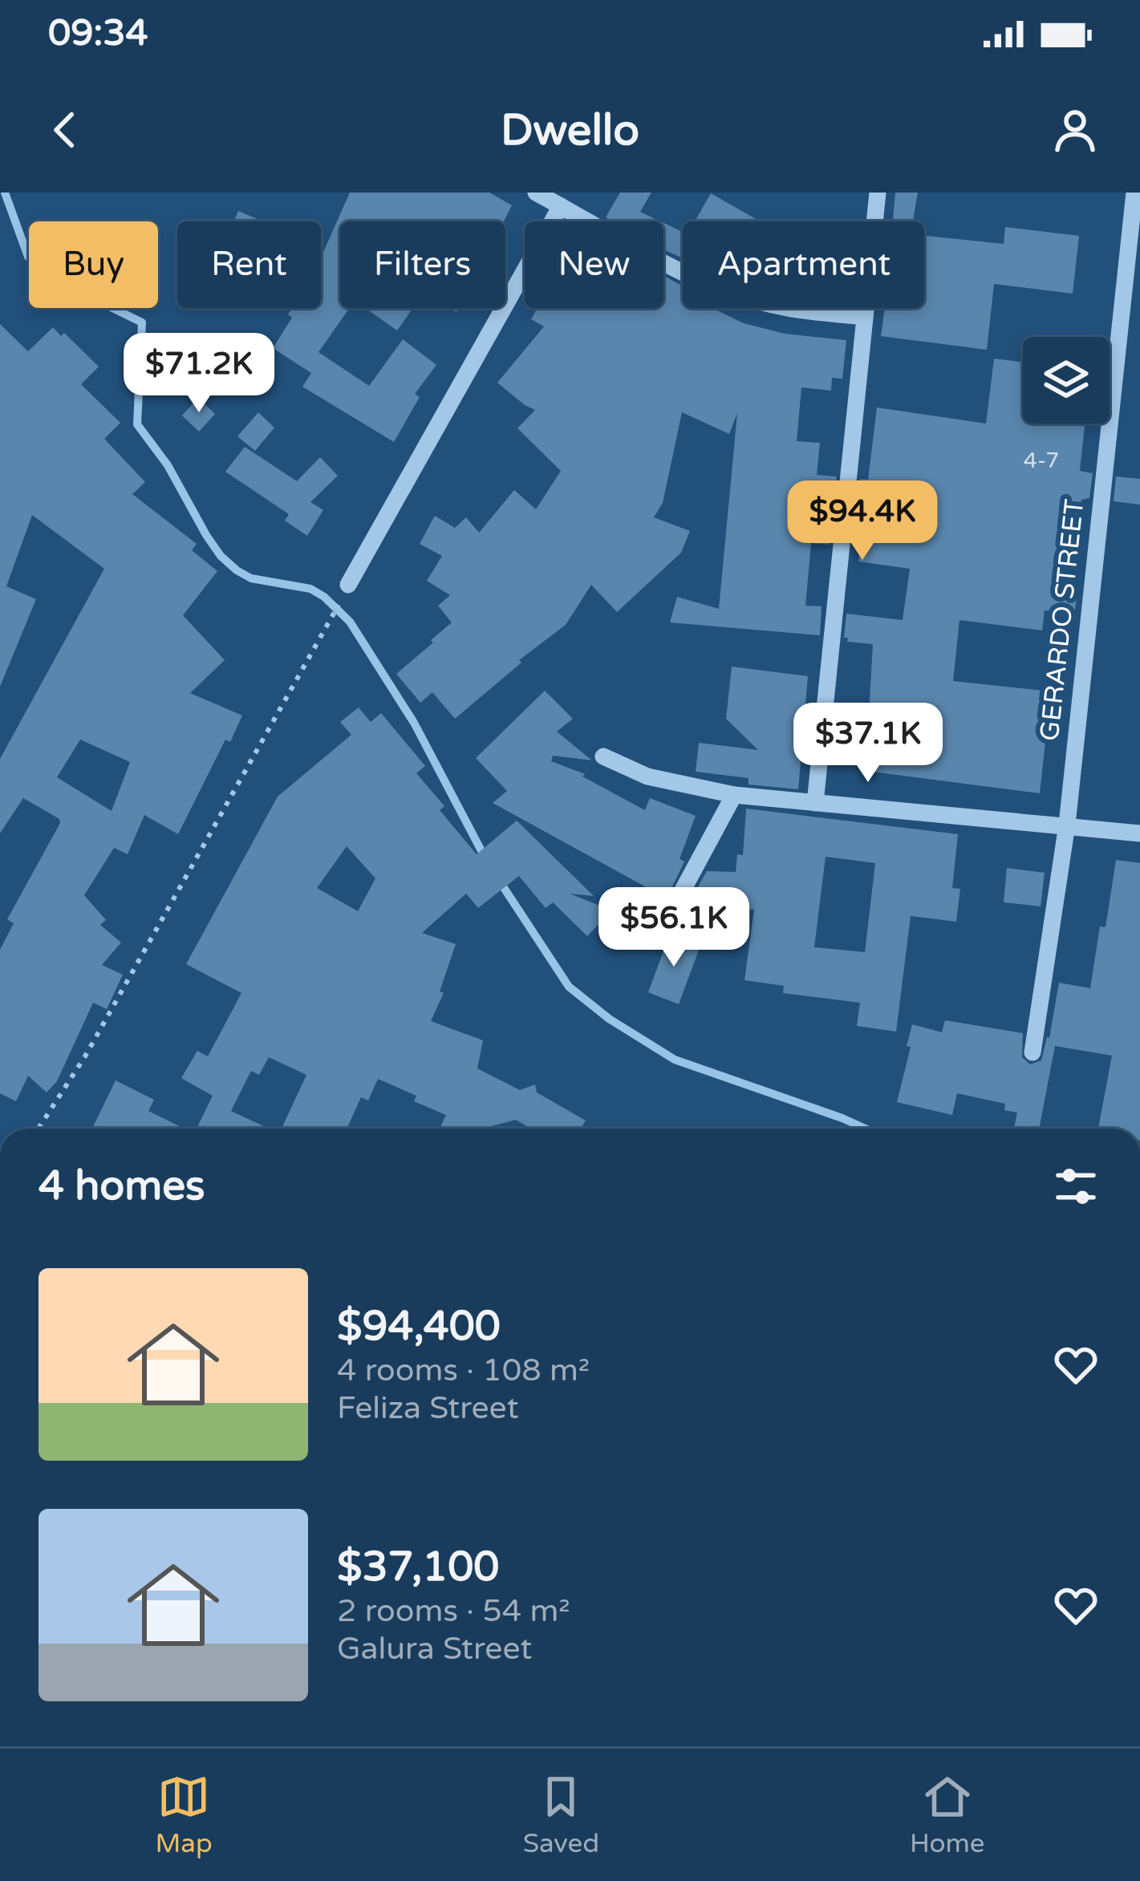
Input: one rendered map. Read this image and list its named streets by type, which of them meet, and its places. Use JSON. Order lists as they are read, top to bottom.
{
  "streets": {
    "street": ["GERARDO STREET"]
  },
  "house_numbers": ["4-7"],
  "page": {
    "status": "09:34",
    "header": "Dwello",
    "chip": [
      "Buy",
      "Rent",
      "Filters",
      "New",
      "Apartment"
    ],
    "price": [
      "$71.2K",
      "$94.4K",
      "$37.1K",
      "$56.1K"
    ],
    "heading": "4 homes",
    "list": [
      {
        "name": "$94,400",
        "note": "4 rooms · 108 m² · Feliza Street"
      },
      {
        "name": "$37,100",
        "note": "2 rooms · 54 m² · Galura Street"
      }
    ],
    "tabs": ["Map", "Saved", "Home"]
  }
}
